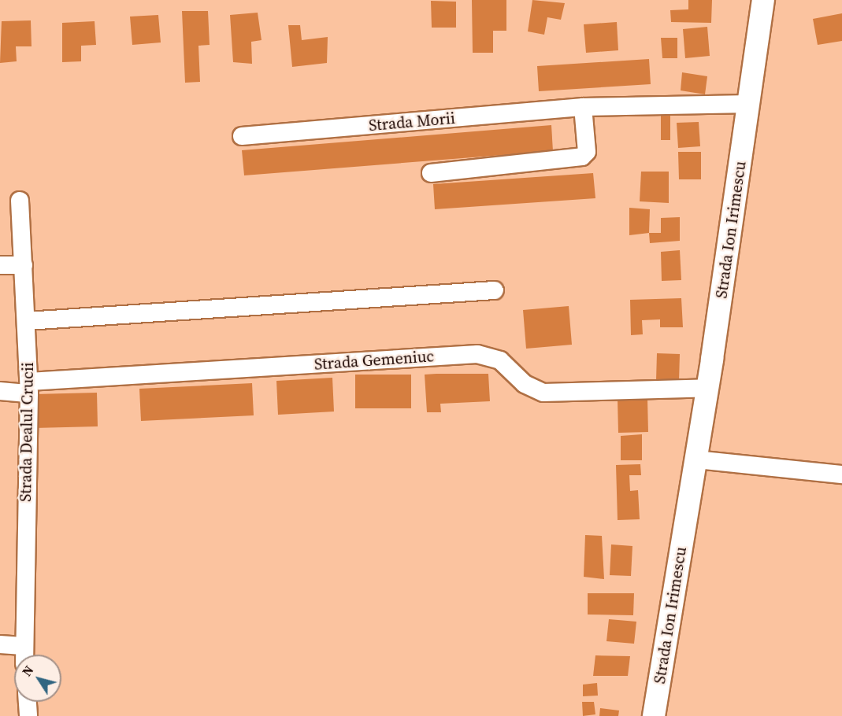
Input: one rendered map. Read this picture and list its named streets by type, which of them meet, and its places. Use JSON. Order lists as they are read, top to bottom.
{
  "streets": {
    "main road": ["Strada Ion Irimescu"],
    "street": ["Strada Morii", "Strada Gemeniuc", "Strada Dealul Crucii"]
  },
  "crossings": [
    ["Strada Morii", "Strada Ion Irimescu"],
    ["Strada Ion Irimescu", "Strada Gemeniuc"],
    ["Strada Gemeniuc", "Strada Dealul Crucii"]
  ],
  "north": "top left"
}
